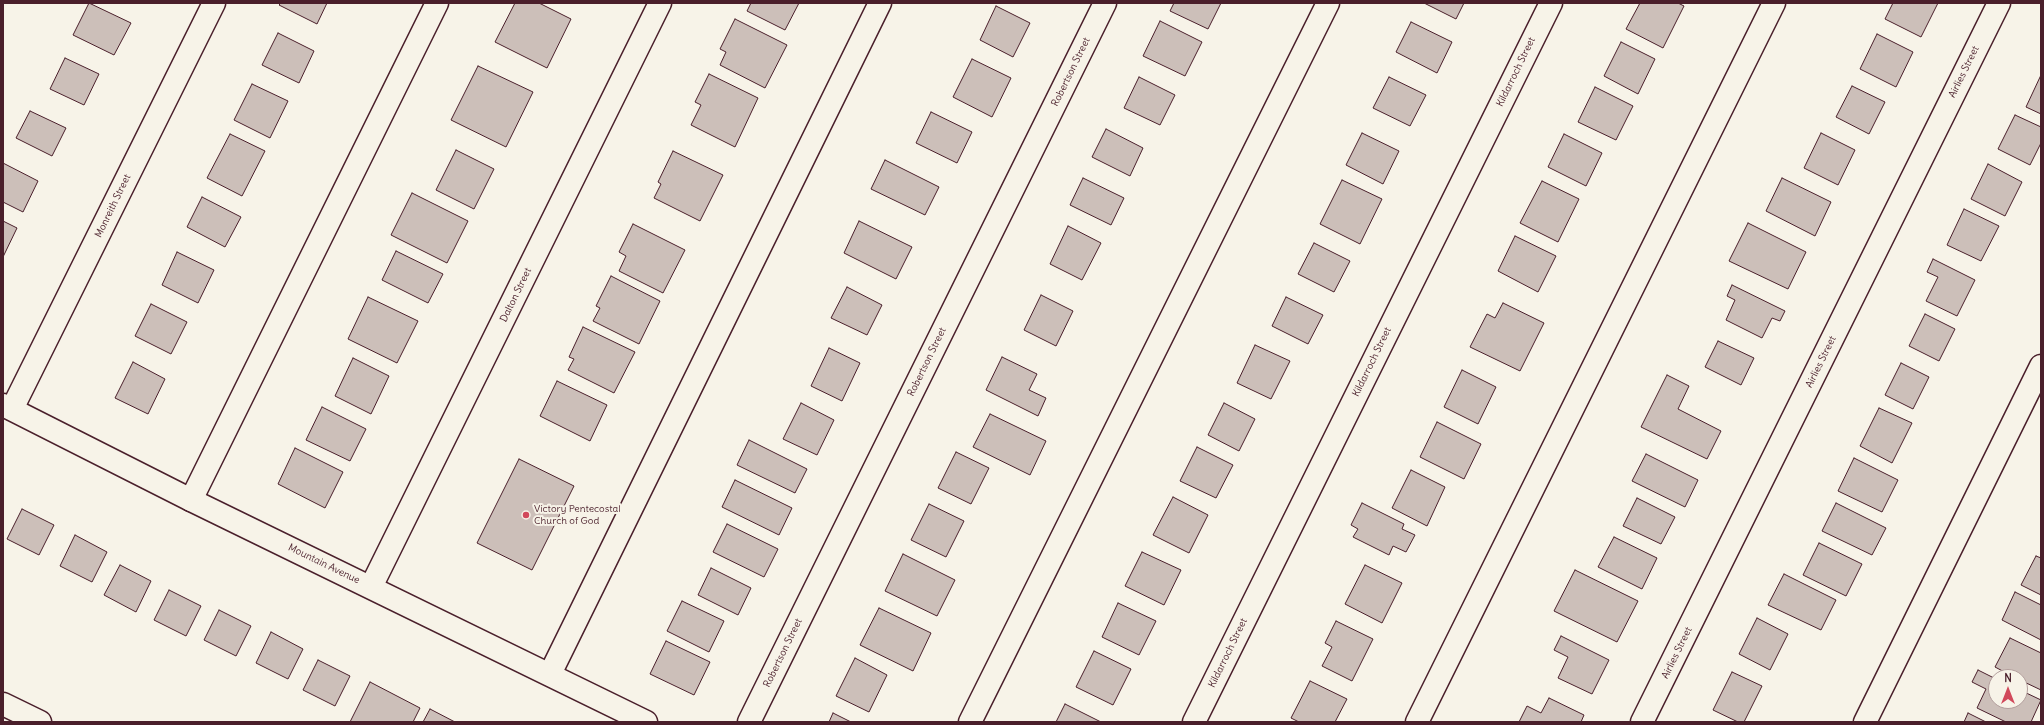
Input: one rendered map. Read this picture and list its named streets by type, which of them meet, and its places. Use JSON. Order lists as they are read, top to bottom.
{
  "streets": {
    "street": [
      "Robertson Street",
      "Kildarroch Street",
      "Airlies Street",
      "Monreith Street",
      "Dalton Street",
      "Mountain Avenue"
    ]
  },
  "crossings": [
    ["Monreith Street", "Mountain Avenue"],
    ["Dalton Street", "Mountain Avenue"]
  ],
  "places": ["Victory Pentecostal Church of God"],
  "north": "top"
}
